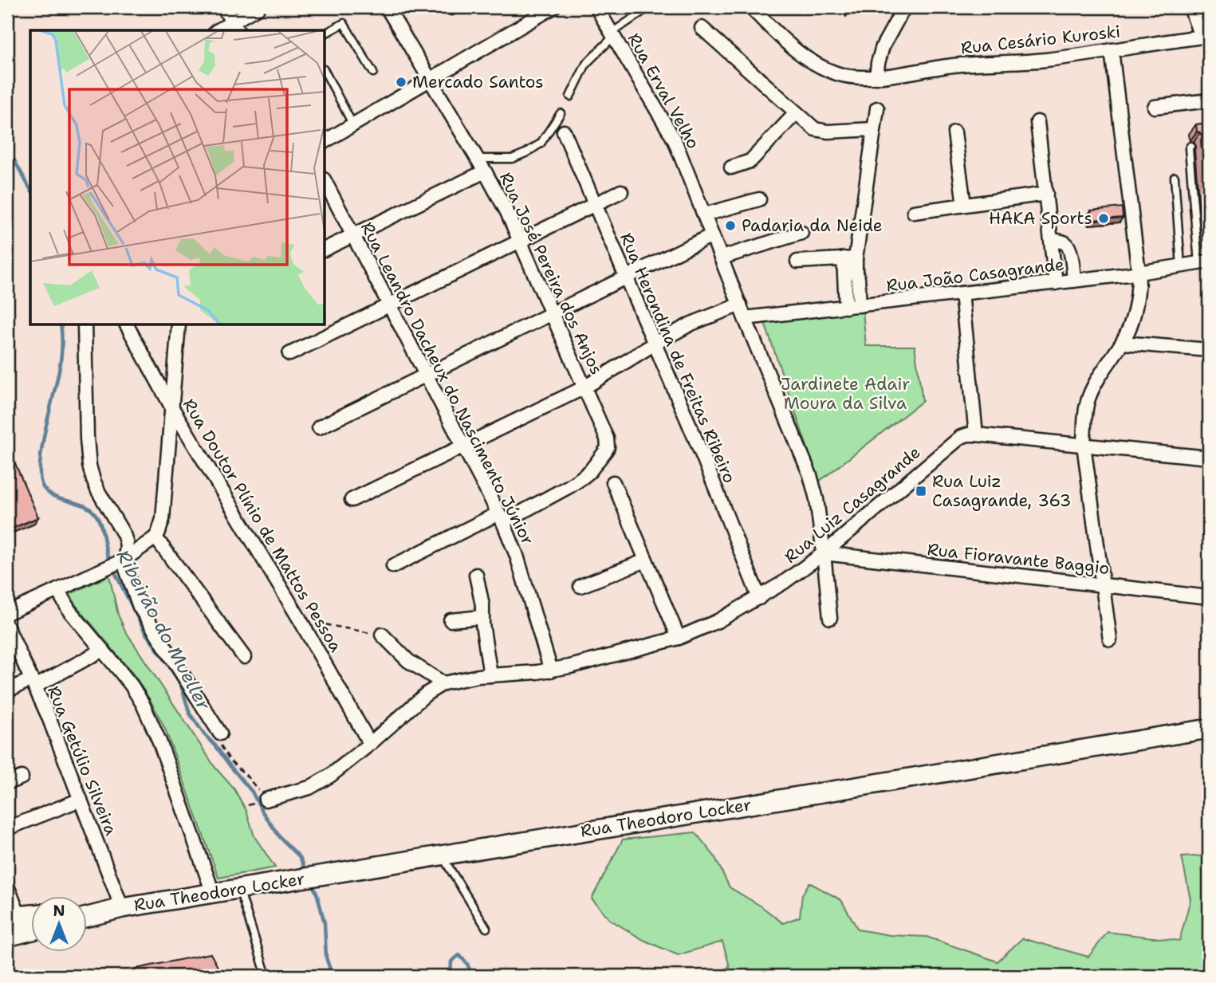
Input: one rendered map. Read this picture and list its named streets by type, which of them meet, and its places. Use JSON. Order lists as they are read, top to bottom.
{
  "streets": {
    "main road": ["Rua Theodoro Locker"],
    "street": [
      "Rua Cesário Kuroski",
      "Rua Erval Velho",
      "Rua José Pereira dos Anjos",
      "Rua João Casagrande",
      "Rua Herondina de Freitas Ribeiro",
      "Rua Leandro Dacheux do Nascimento Júnior",
      "Rua Luiz Casagrande",
      "Rua Doutor Plínio de Mattos Pessoa",
      "Rua Fioravante Baggio",
      "Rua Getúlio Silveira"
    ]
  },
  "crossings": [
    ["Rua Erval Velho", "Rua João Casagrande"],
    ["Rua Erval Velho", "Rua Luiz Casagrande"],
    ["Rua Erval Velho", "Rua Fioravante Baggio"],
    ["Rua José Pereira dos Anjos", "Rua Leandro Dacheux do Nascimento Júnior"],
    ["Rua Herondina de Freitas Ribeiro", "Rua Luiz Casagrande"],
    ["Rua Leandro Dacheux do Nascimento Júnior", "Rua Luiz Casagrande"],
    ["Rua Luiz Casagrande", "Rua Doutor Plínio de Mattos Pessoa"],
    ["Rua Luiz Casagrande", "Rua Fioravante Baggio"],
    ["Rua Getúlio Silveira", "Rua Theodoro Locker"]
  ],
  "water": ["Ribeirão do Mueller"],
  "parks": ["Jardinete Adair Moura da Silva"],
  "places": {
    "other": ["Mercado Santos", "HAKA Sports", "Padaria da Neide"],
    "transit": ["Rua Luiz Casagrande, 363"]
  },
  "north": "top"
}
